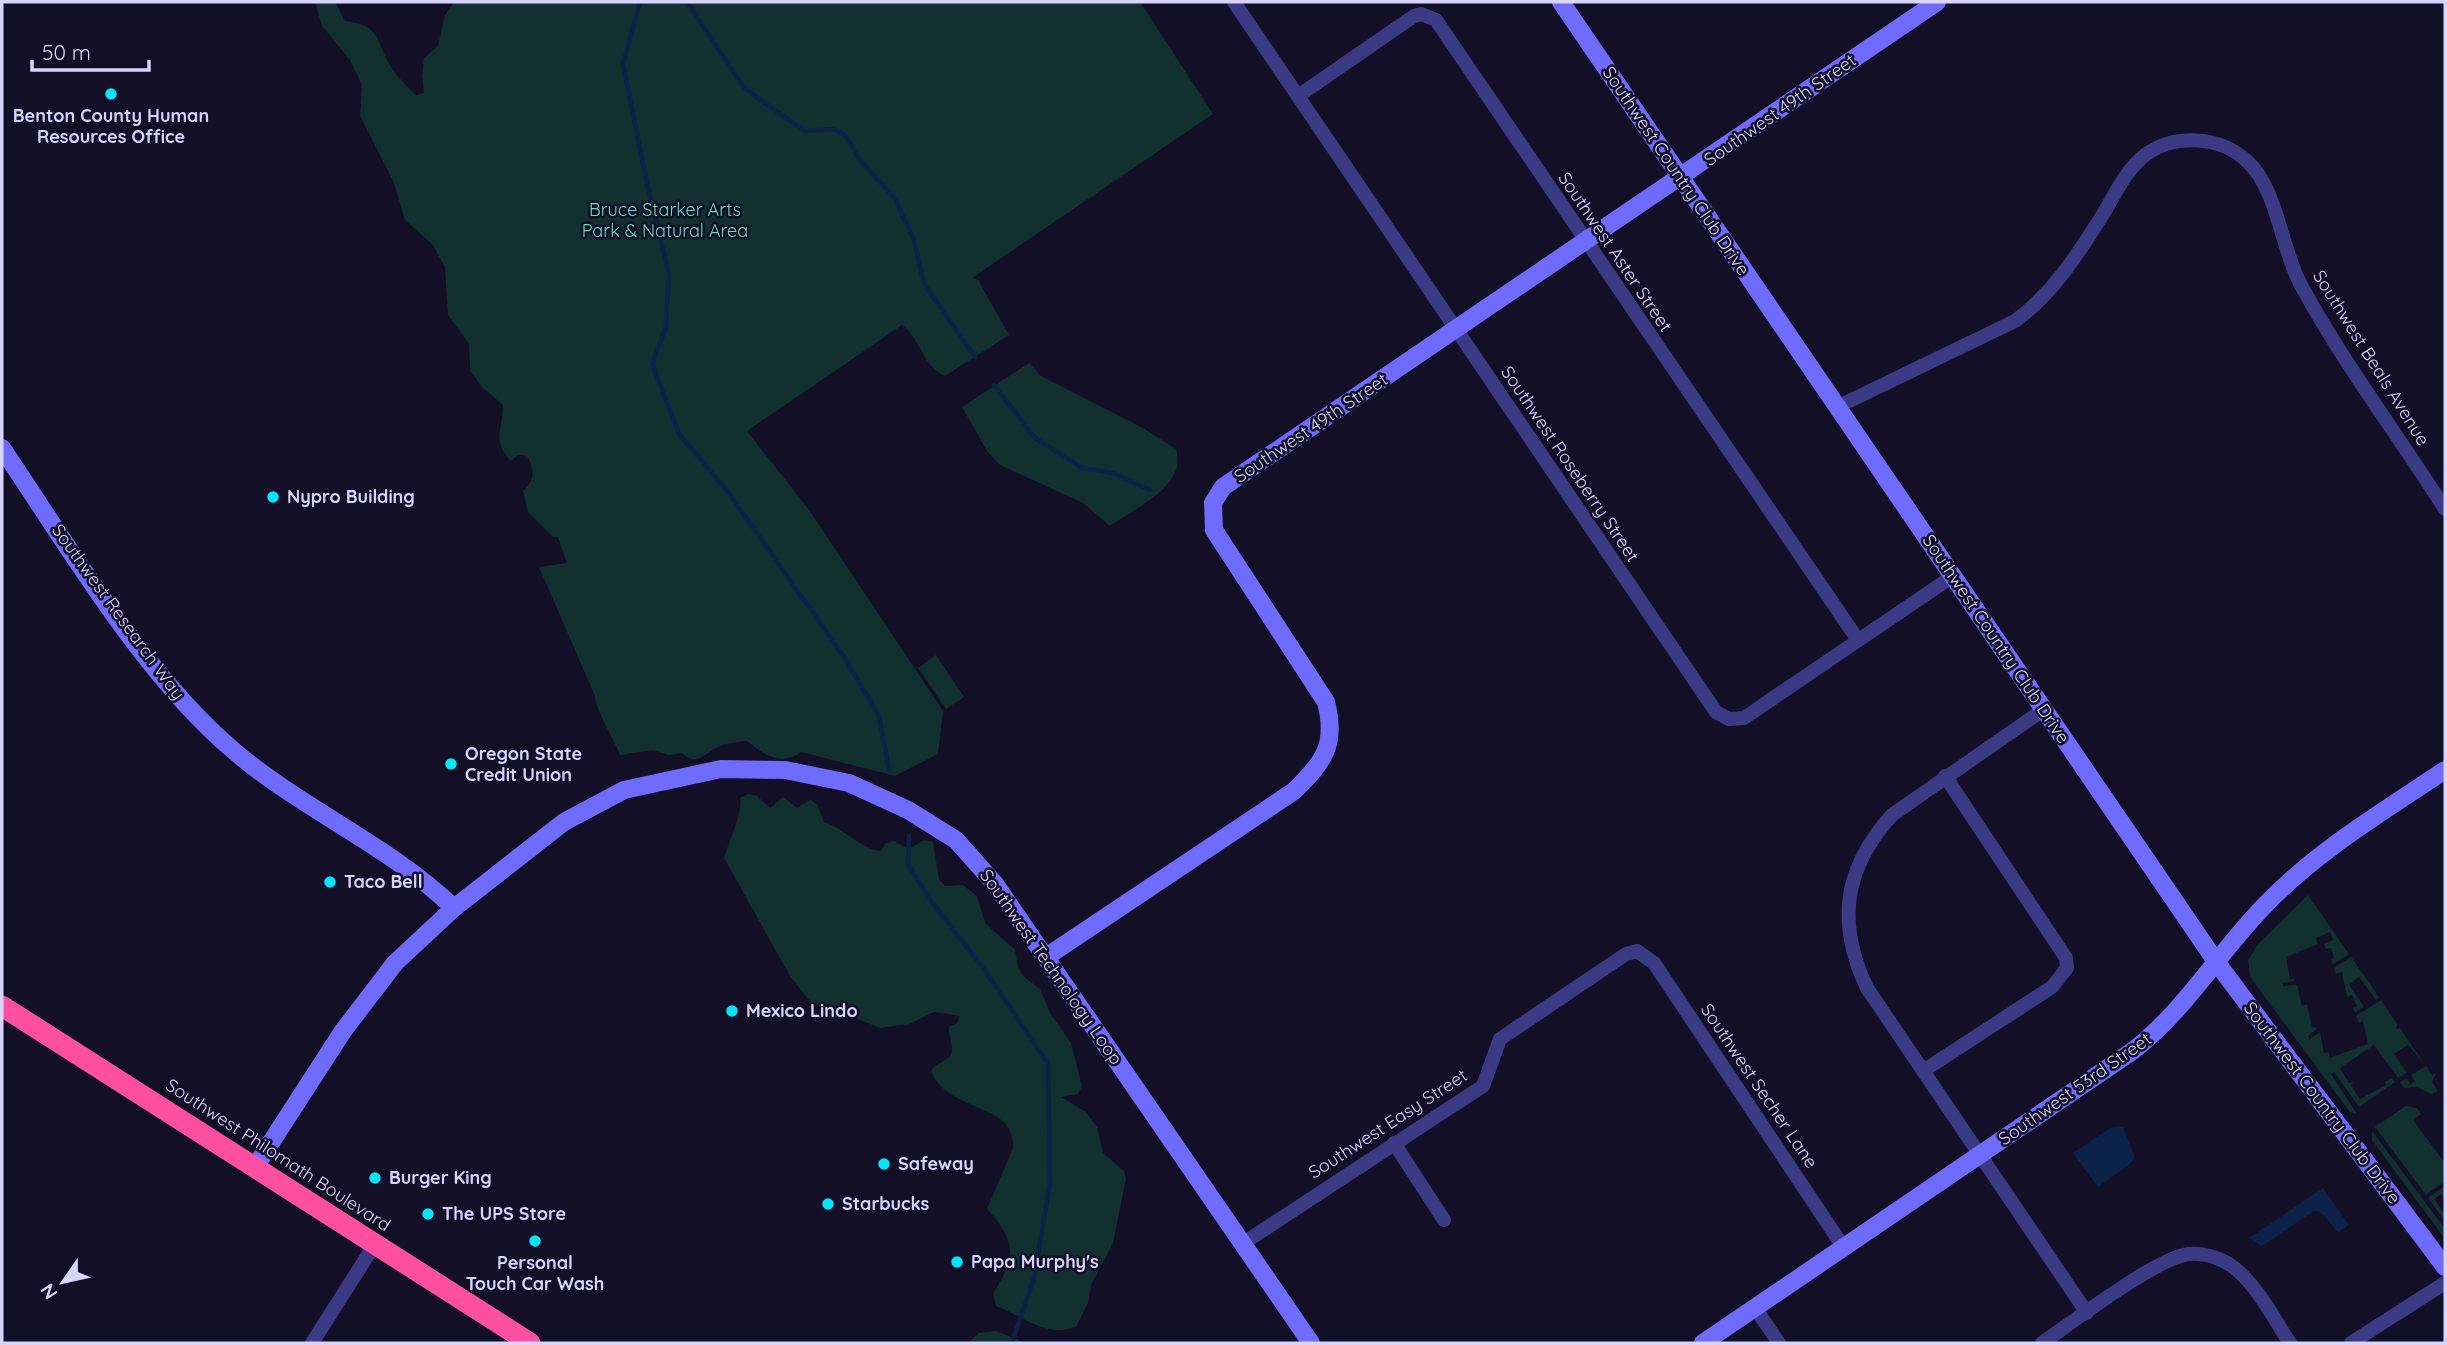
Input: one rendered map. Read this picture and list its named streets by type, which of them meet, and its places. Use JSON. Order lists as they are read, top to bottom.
{
  "streets": {
    "highway": ["Southwest Philomath Boulevard"],
    "street": [
      "Southwest 49th Street",
      "Southwest Country Club Drive",
      "Southwest Aster Street",
      "Southwest Beals Avenue",
      "Southwest Roseberry Street",
      "Southwest Research Way",
      "Southwest Technology Loop",
      "Southwest Secher Lane",
      "Southwest 53rd Street",
      "Southwest Easy Street"
    ]
  },
  "crossings": [
    ["Southwest 49th Street", "Southwest Country Club Drive"],
    ["Southwest 49th Street", "Southwest Aster Street"],
    ["Southwest 49th Street", "Southwest Roseberry Street"],
    ["Southwest 49th Street", "Southwest Technology Loop"],
    ["Southwest Country Club Drive", "Southwest Beals Avenue"],
    ["Southwest Country Club Drive", "Southwest Roseberry Street"],
    ["Southwest Country Club Drive", "Southwest 53rd Street"],
    ["Southwest Aster Street", "Southwest Roseberry Street"],
    ["Southwest Research Way", "Southwest Technology Loop"],
    ["Southwest Technology Loop", "Southwest Easy Street"],
    ["Southwest Technology Loop", "Southwest Philomath Boulevard"],
    ["Southwest Secher Lane", "Southwest 53rd Street"],
    ["Southwest Secher Lane", "Southwest Easy Street"]
  ],
  "parks": ["Bruce Starker Arts Park & Natural Area"],
  "places": [
    "Benton County Human Resources Office",
    "Nypro Building",
    "Oregon State Credit Union",
    "Taco Bell",
    "Mexico Lindo",
    "Safeway",
    "Burger King",
    "Starbucks",
    "The UPS Store",
    "Personal Touch Car Wash",
    "Papa Murphy's"
  ],
  "scale_bar": "50 m",
  "north": "bottom left"
}
